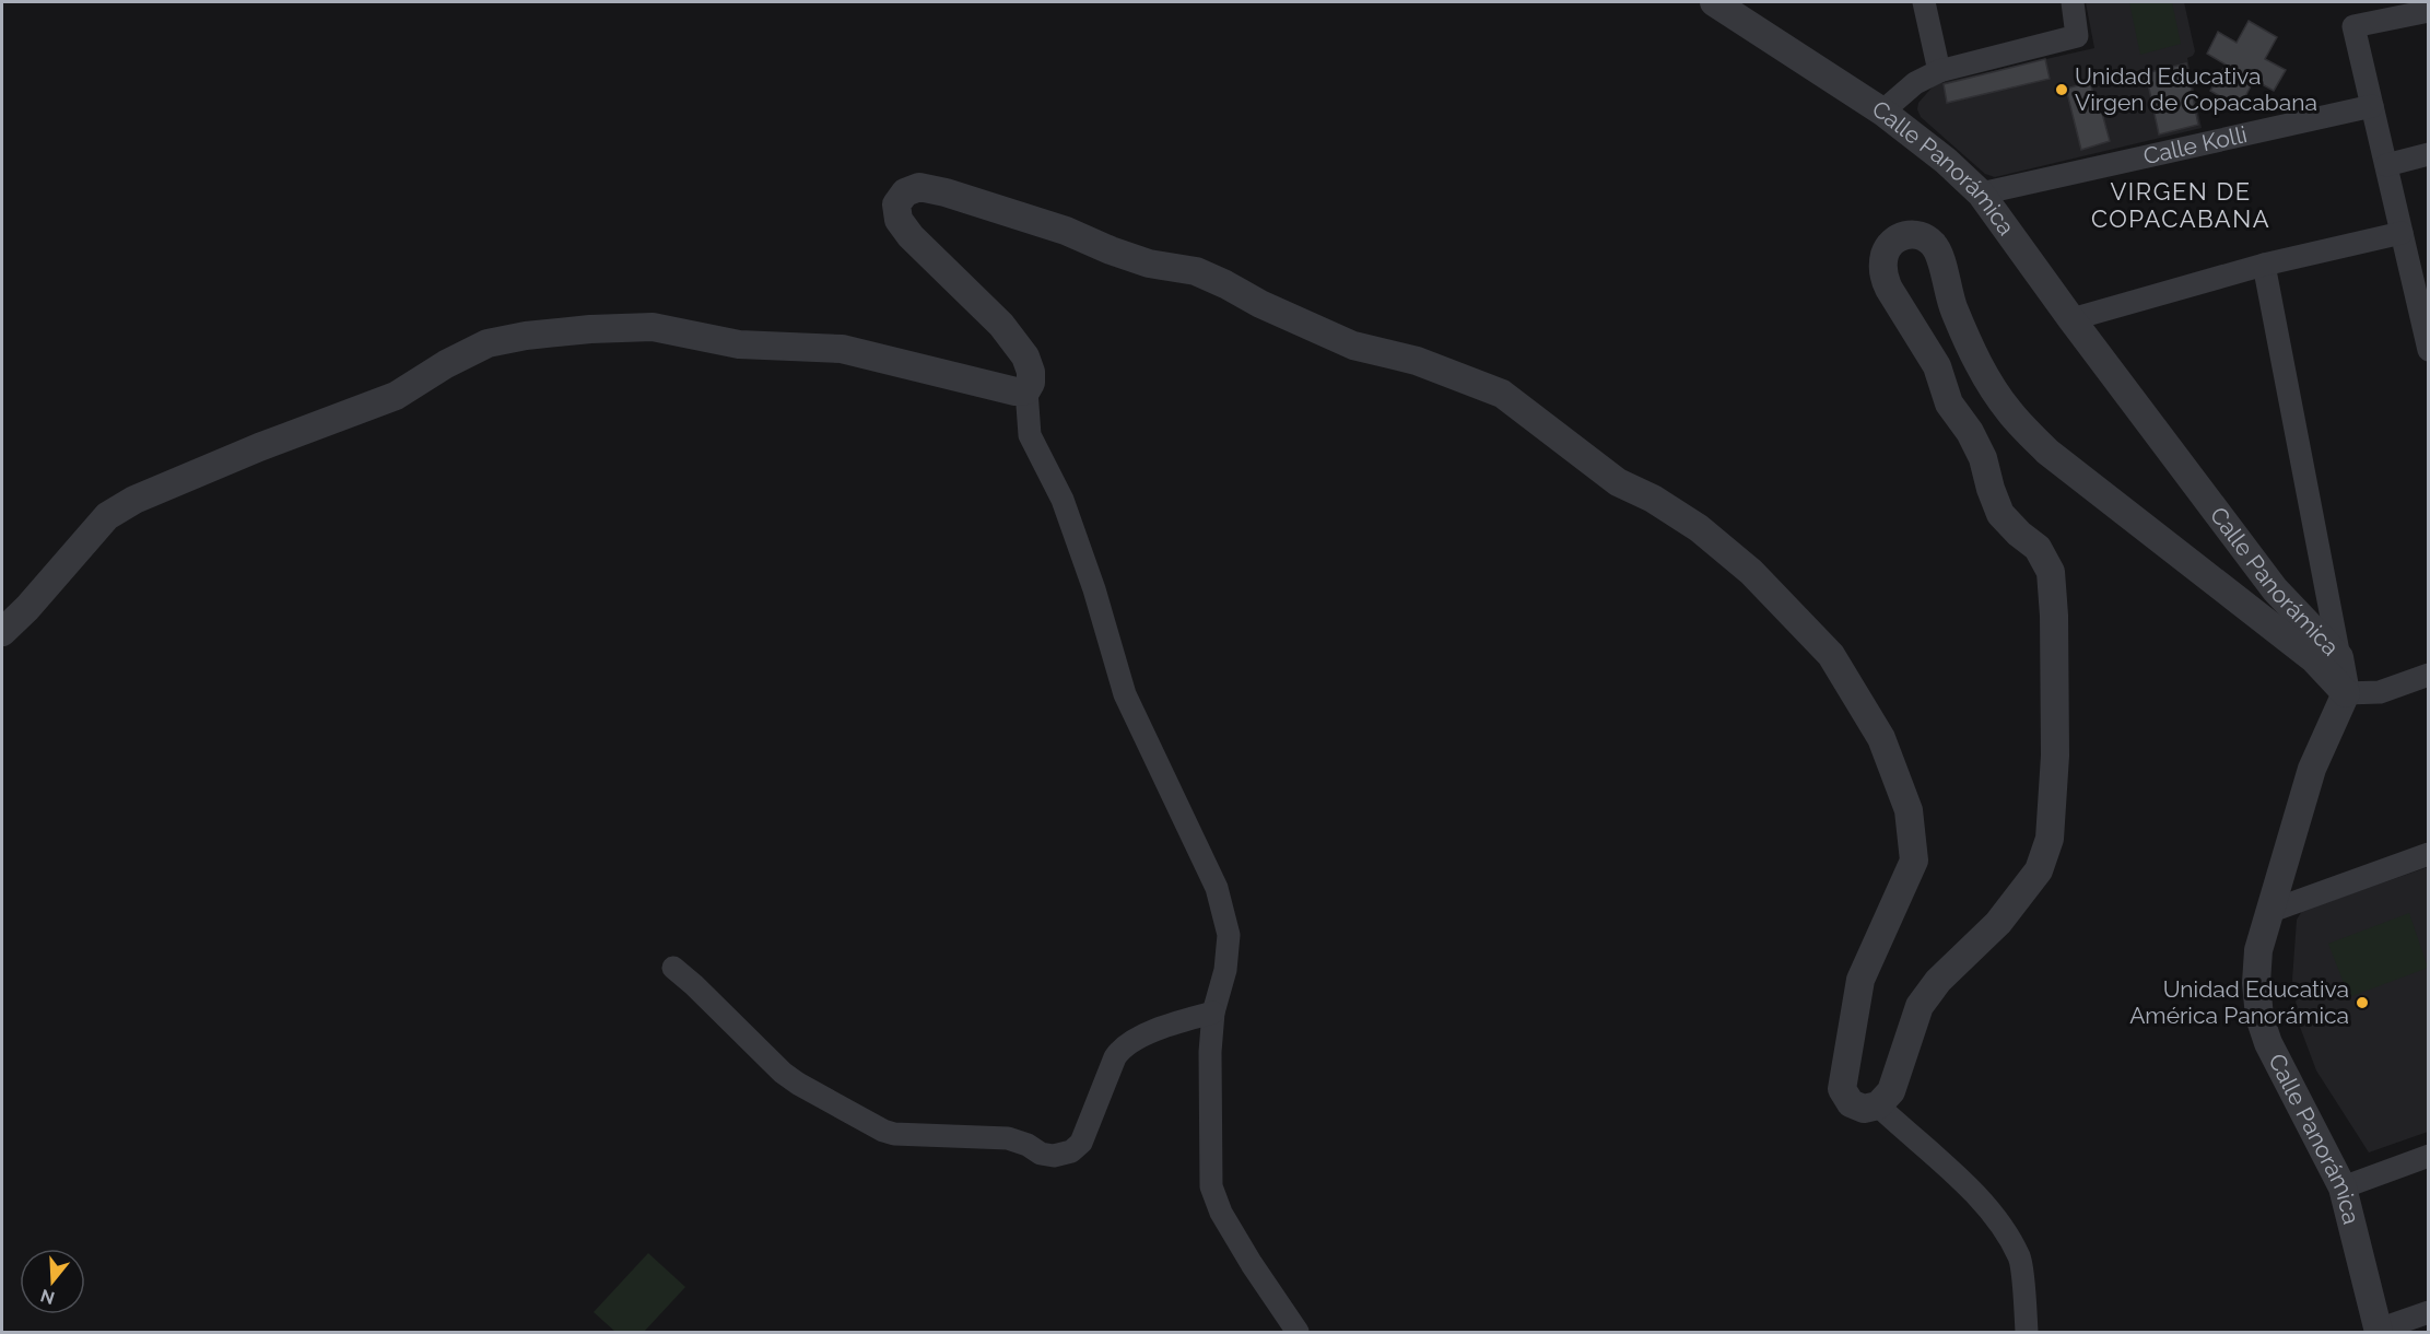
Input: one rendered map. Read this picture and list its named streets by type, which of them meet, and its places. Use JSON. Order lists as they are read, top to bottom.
{
  "streets": {
    "street": ["Calle Kolli", "Calle Panorámica"]
  },
  "crossings": [
    ["Calle Kolli", "Calle Panorámica"]
  ],
  "districts": ["VIRGEN DE COPACABANA"],
  "places": ["Unidad Educativa Virgen de Copacabana", "Unidad Educativa América Panorámica"],
  "north": "bottom"
}
